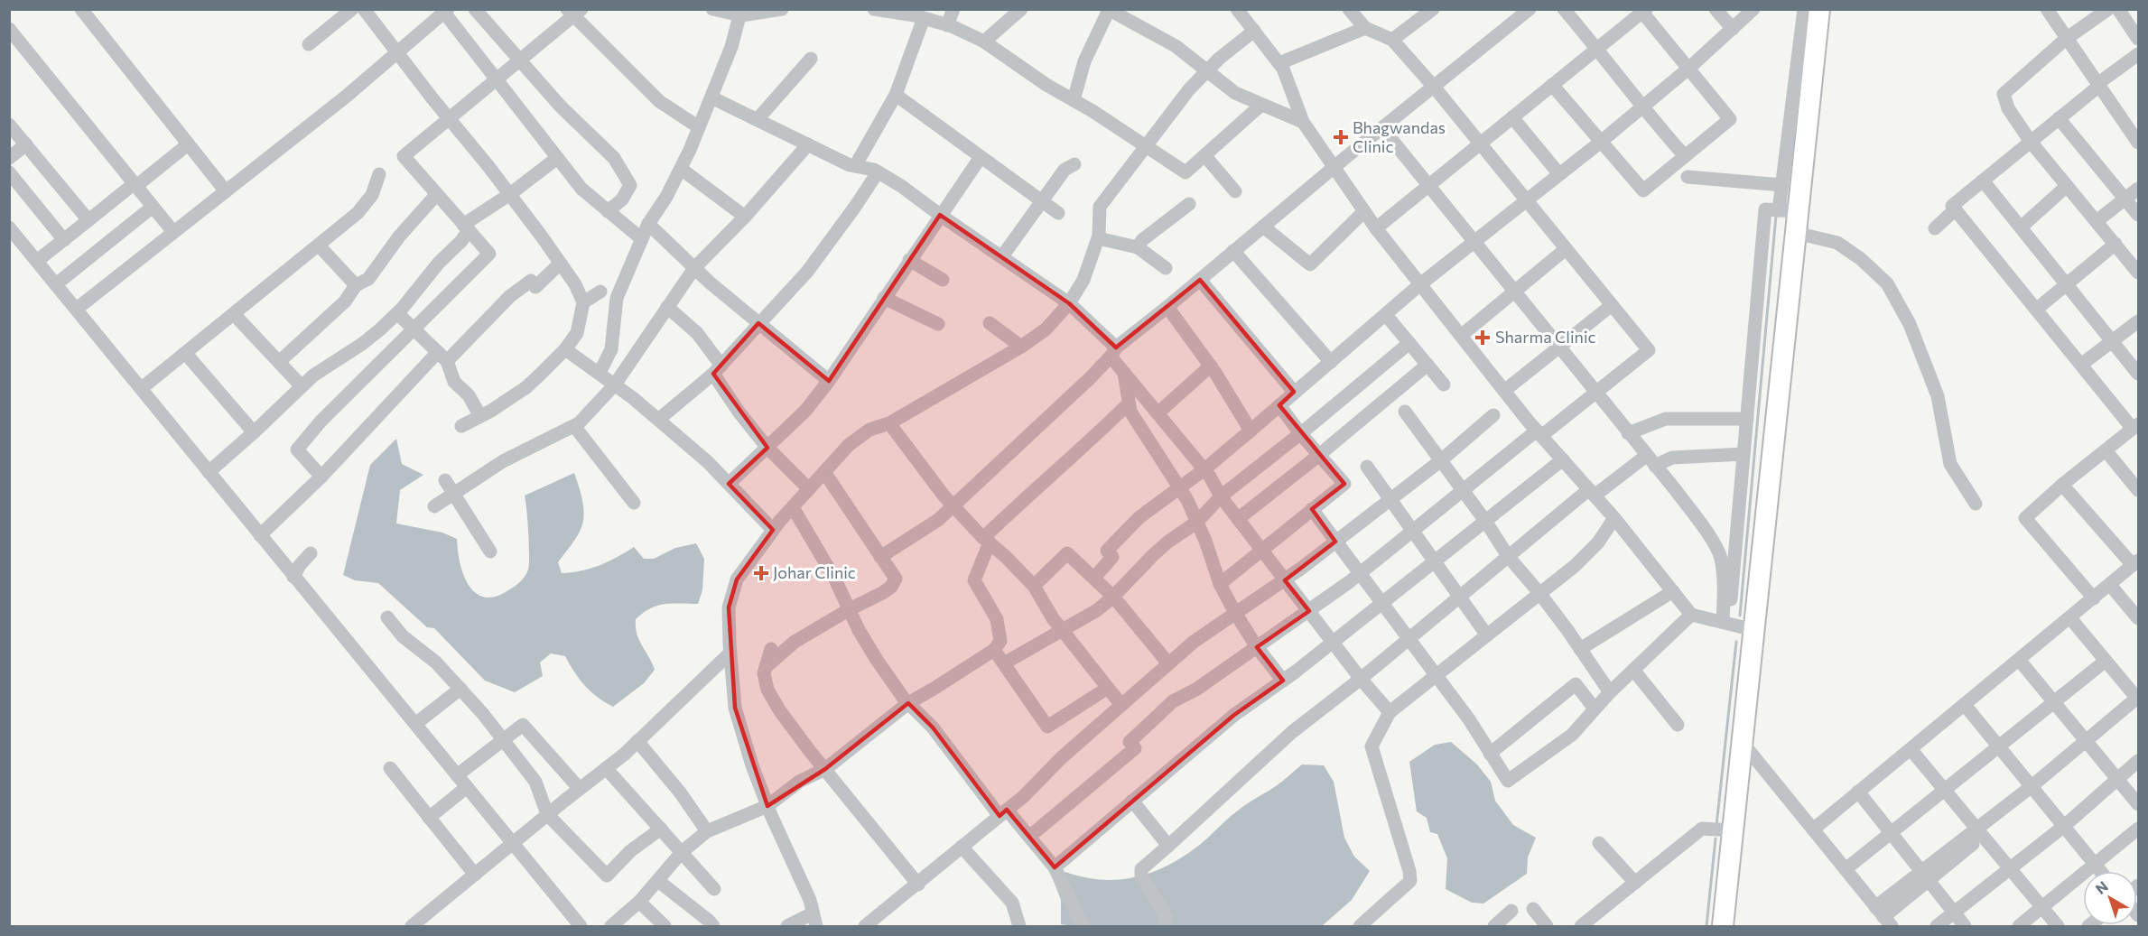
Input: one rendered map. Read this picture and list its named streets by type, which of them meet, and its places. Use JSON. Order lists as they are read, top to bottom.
{
  "places": {
    "health": ["Bhagwandas Clinic", "Sharma Clinic", "Johar Clinic"]
  },
  "north": "top left"
}
